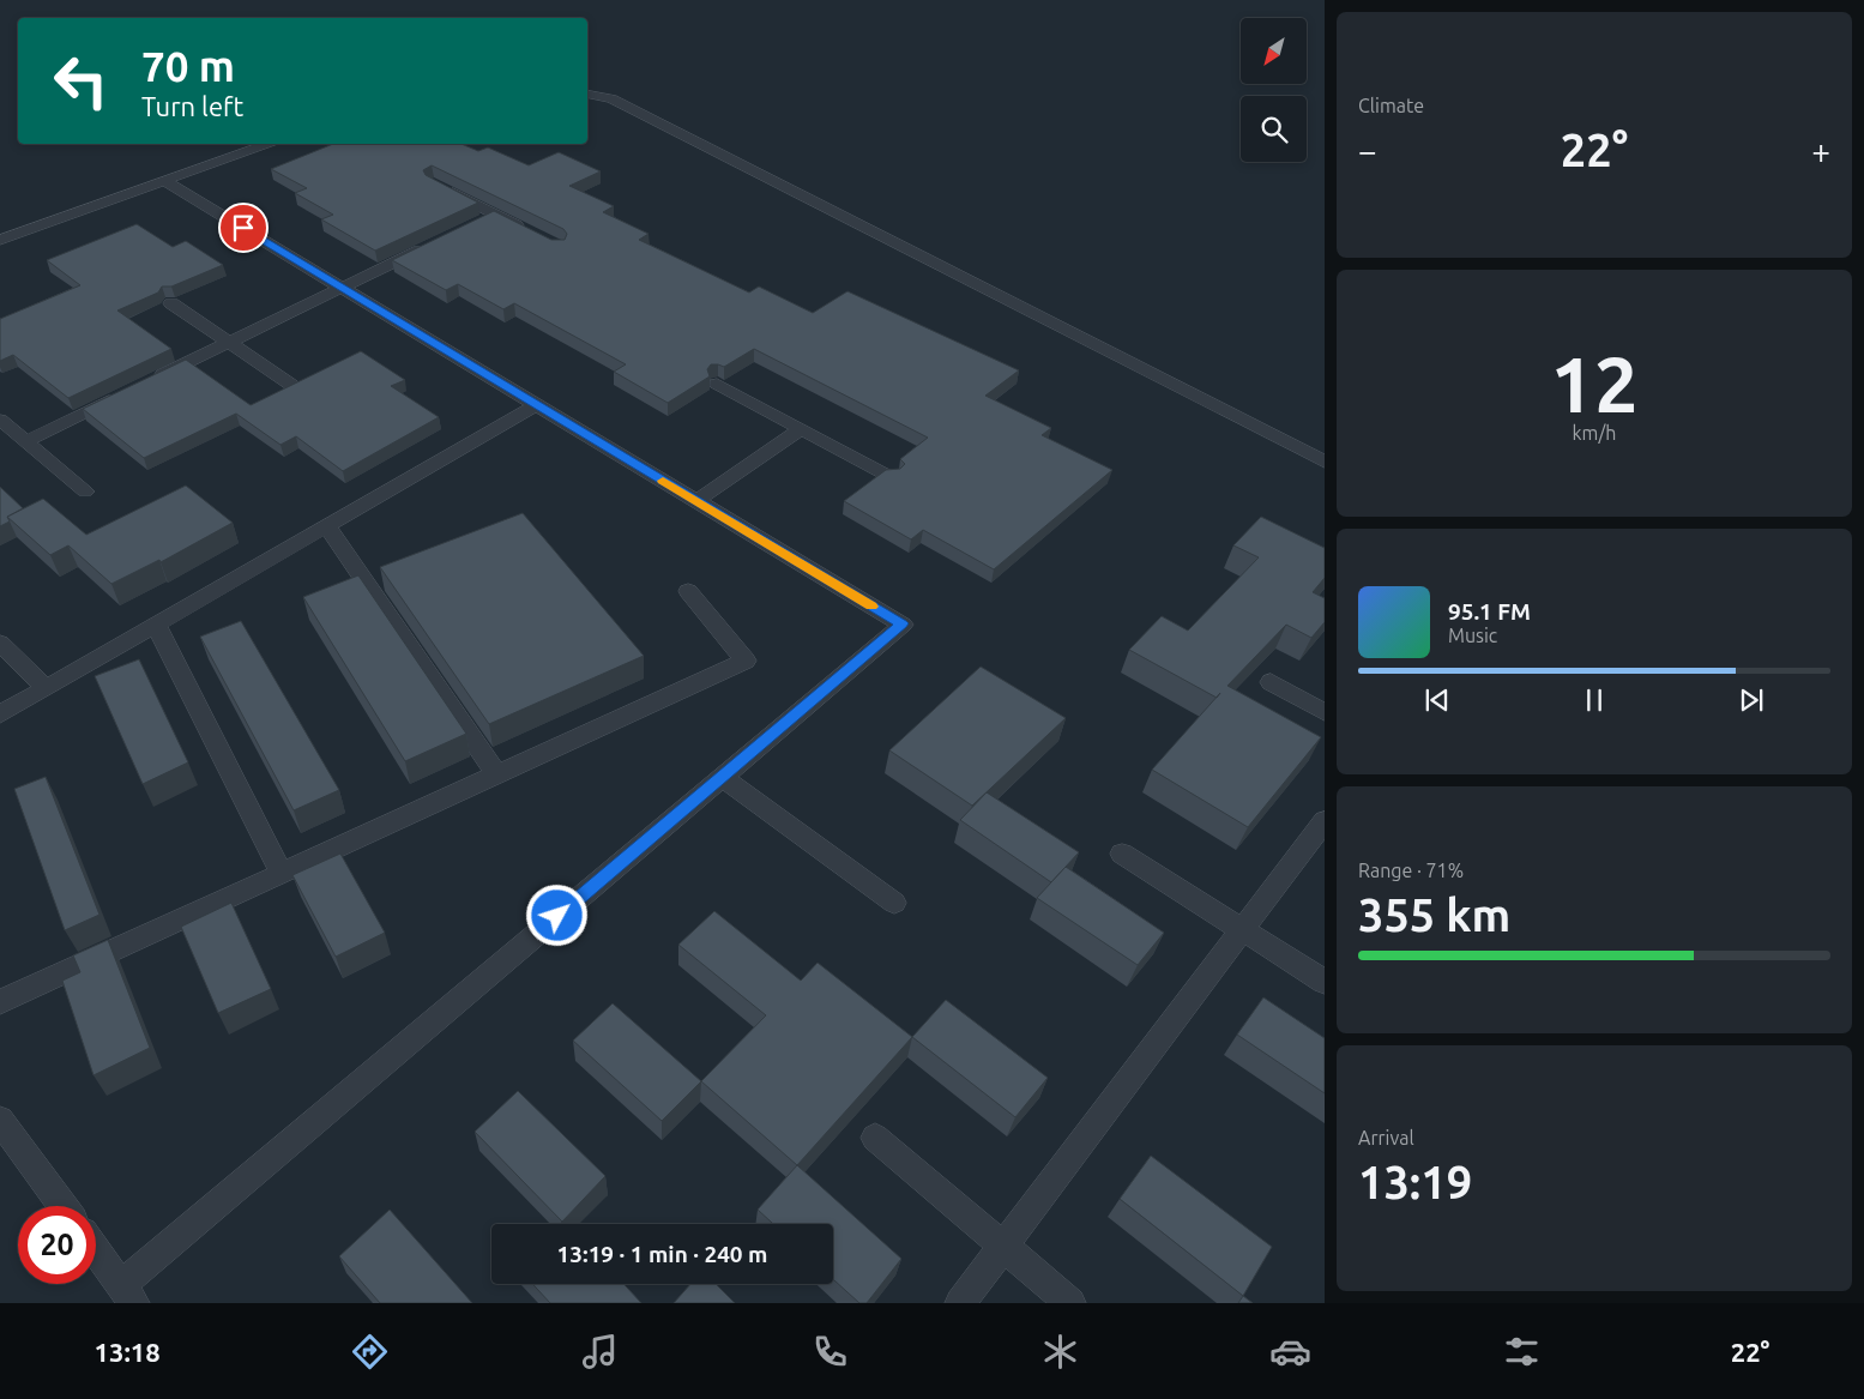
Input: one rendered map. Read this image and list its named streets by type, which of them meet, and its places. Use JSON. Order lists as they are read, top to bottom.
{
  "north": "bottom left",
  "page": {
    "tile": [
      "Climate",
      ["12", "km/h"],
      ["Range · 71%", "355 km"],
      ["Arrival", "13:19"]
    ],
    "turn": ["70 m", "Turn left"],
    "heat": ["−", "22°", "+"],
    "song": ["95.1 FM", "Music"],
    "limit": "20",
    "trip": "13:19 · 1 min · 240 m",
    "tabs": ["13:18", "22°"]
  }
}
